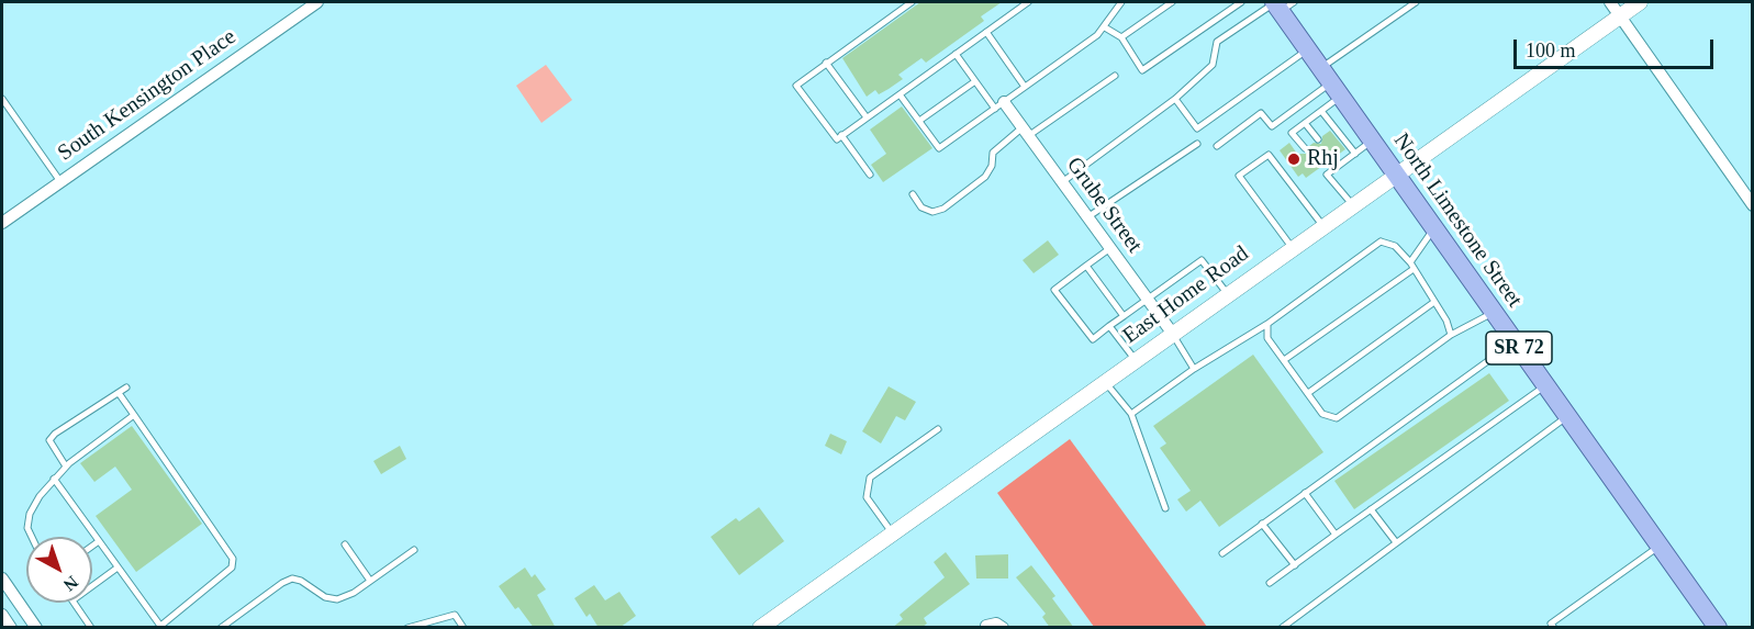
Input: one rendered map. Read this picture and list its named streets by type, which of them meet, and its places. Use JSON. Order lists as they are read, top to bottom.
{
  "streets": {
    "main road": ["North Limestone Street", "SR 72"],
    "street": ["South Kensington Place", "Grube Street", "East Home Road"]
  },
  "crossings": [
    ["Grube Street", "East Home Road"],
    ["North Limestone Street", "East Home Road"]
  ],
  "places": ["Rhj"],
  "scale_bar": "100 m",
  "north": "bottom right"
}
